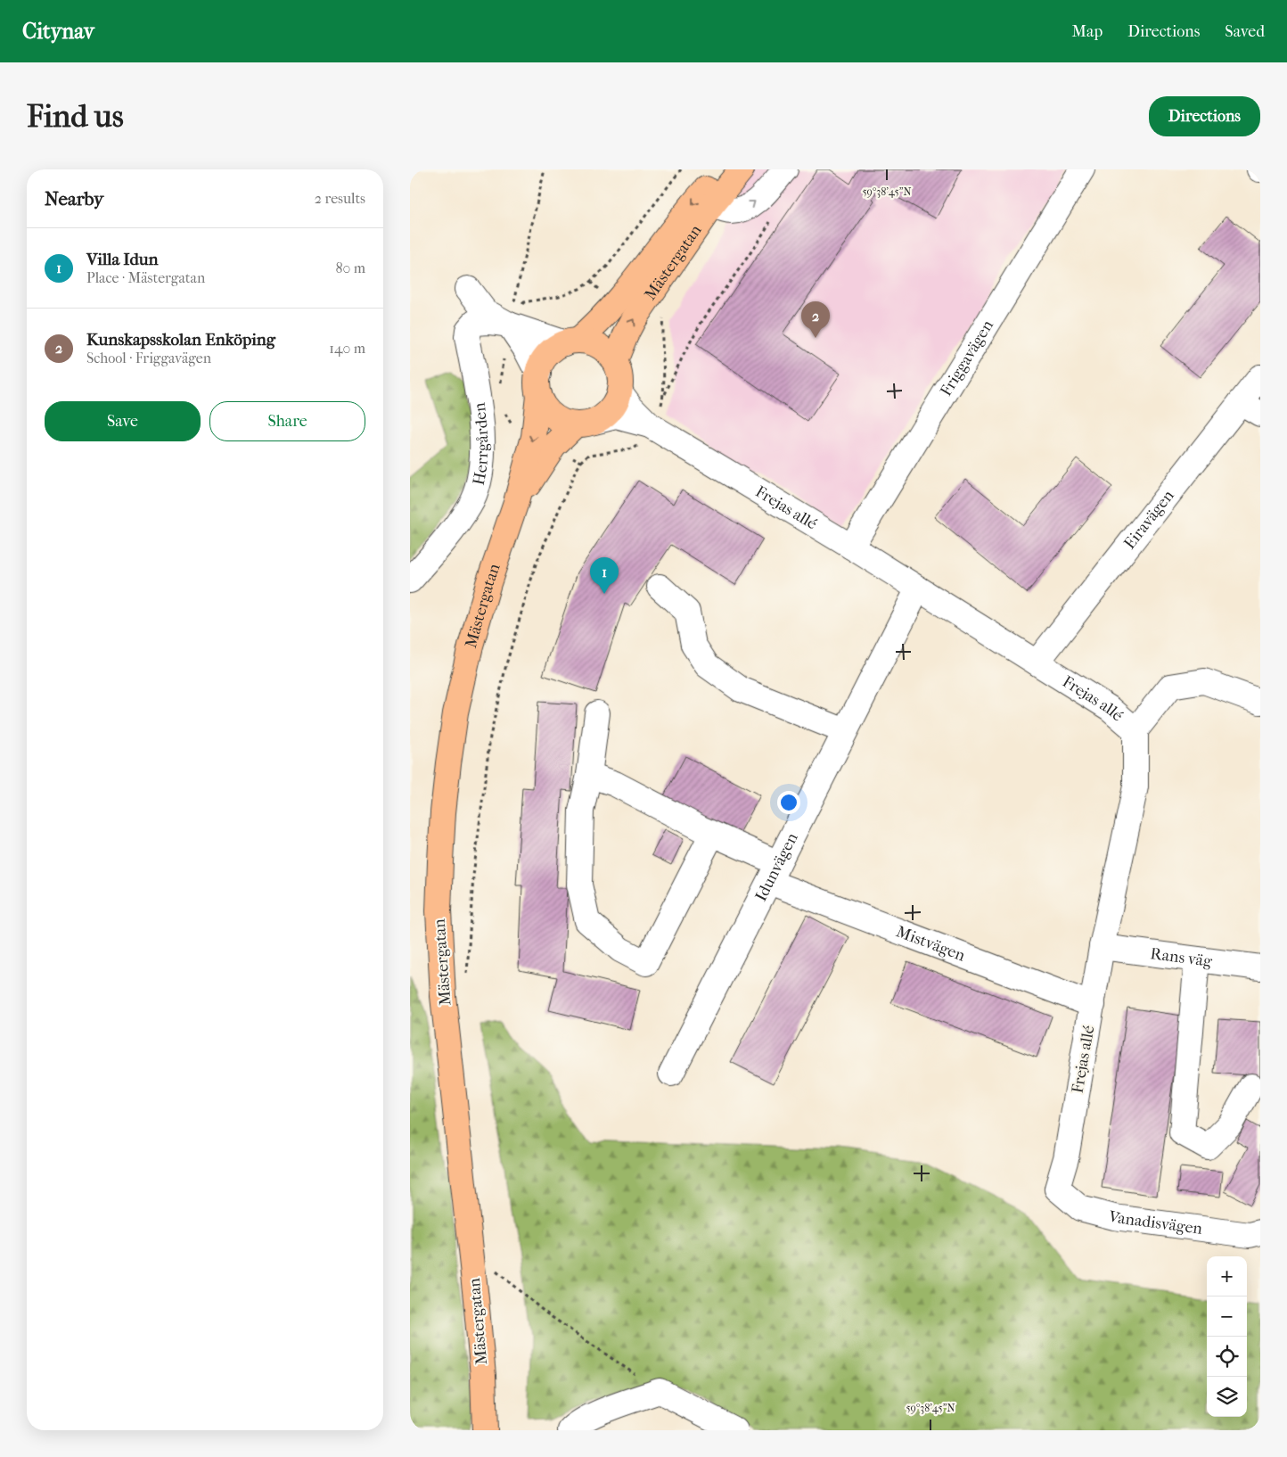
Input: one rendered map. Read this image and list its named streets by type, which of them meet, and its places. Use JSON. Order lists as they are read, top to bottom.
{
  "streets": {
    "main road": ["Mästergatan"],
    "street": [
      "Friggavägen",
      "Herrgården",
      "Frejas allé",
      "Eiravägen",
      "Idunvägen",
      "Mistvägen",
      "Rans väg",
      "Vanadisvägen"
    ]
  },
  "crossings": [
    ["Mästergatan", "Frejas allé"],
    ["Friggavägen", "Frejas allé"],
    ["Frejas allé", "Eiravägen"],
    ["Frejas allé", "Idunvägen"],
    ["Frejas allé", "Mistvägen"],
    ["Frejas allé", "Rans väg"],
    ["Frejas allé", "Vanadisvägen"],
    ["Idunvägen", "Mistvägen"]
  ],
  "page": {
    "header": "Citynav",
    "nav": ["Map", "Directions", "Saved"],
    "buttons": [
      "Directions",
      ["Save", "Share"]
    ],
    "title": "Find us",
    "heading": ["Nearby", "2 results"],
    "list": [
      {
        "mark": "1",
        "name": "Villa Idun",
        "note": "Place · Mästergatan",
        "value": "80 m"
      },
      {
        "mark": "2",
        "name": "Kunskapsskolan Enköping",
        "note": "School · Friggavägen",
        "value": "140 m"
      }
    ],
    "pins": ["2", "1"],
    "map_buttons": ["+", "−"]
  },
  "coordinates": ["59°38'45\"N"]
}
